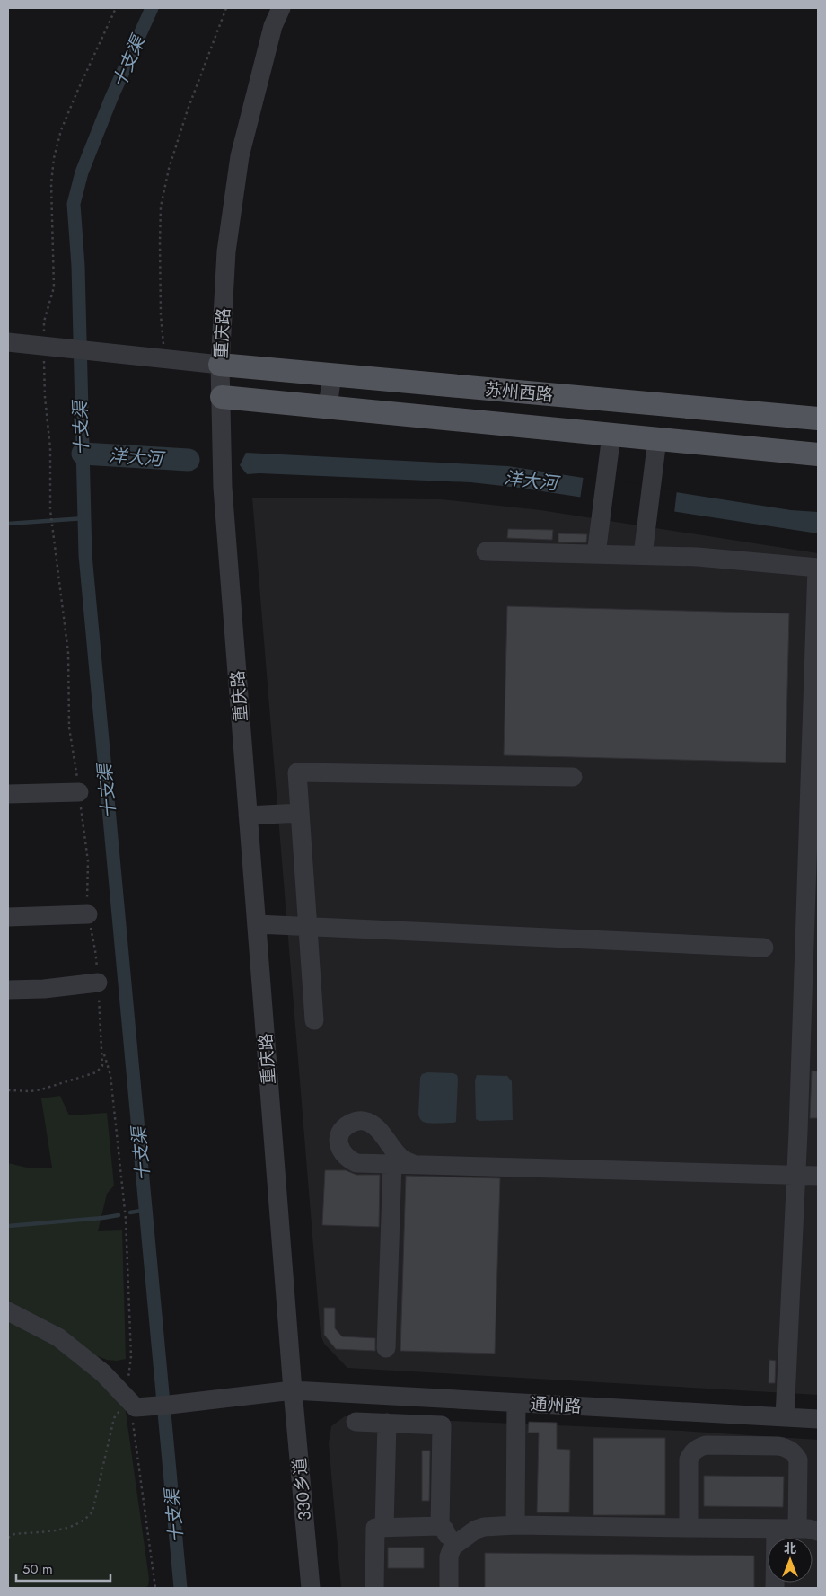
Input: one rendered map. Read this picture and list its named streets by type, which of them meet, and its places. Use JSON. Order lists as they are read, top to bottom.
{
  "streets": {
    "main road": ["苏州西路"],
    "street": ["重庆路", "通州路", "330乡道"]
  },
  "crossings": [
    ["重庆路", "苏州西路"],
    ["重庆路", "通州路"],
    ["重庆路", "330乡道"],
    ["通州路", "330乡道"]
  ],
  "water": ["十支渠", "洋大河"],
  "scale_bar": "50 m",
  "north": "top"
}
